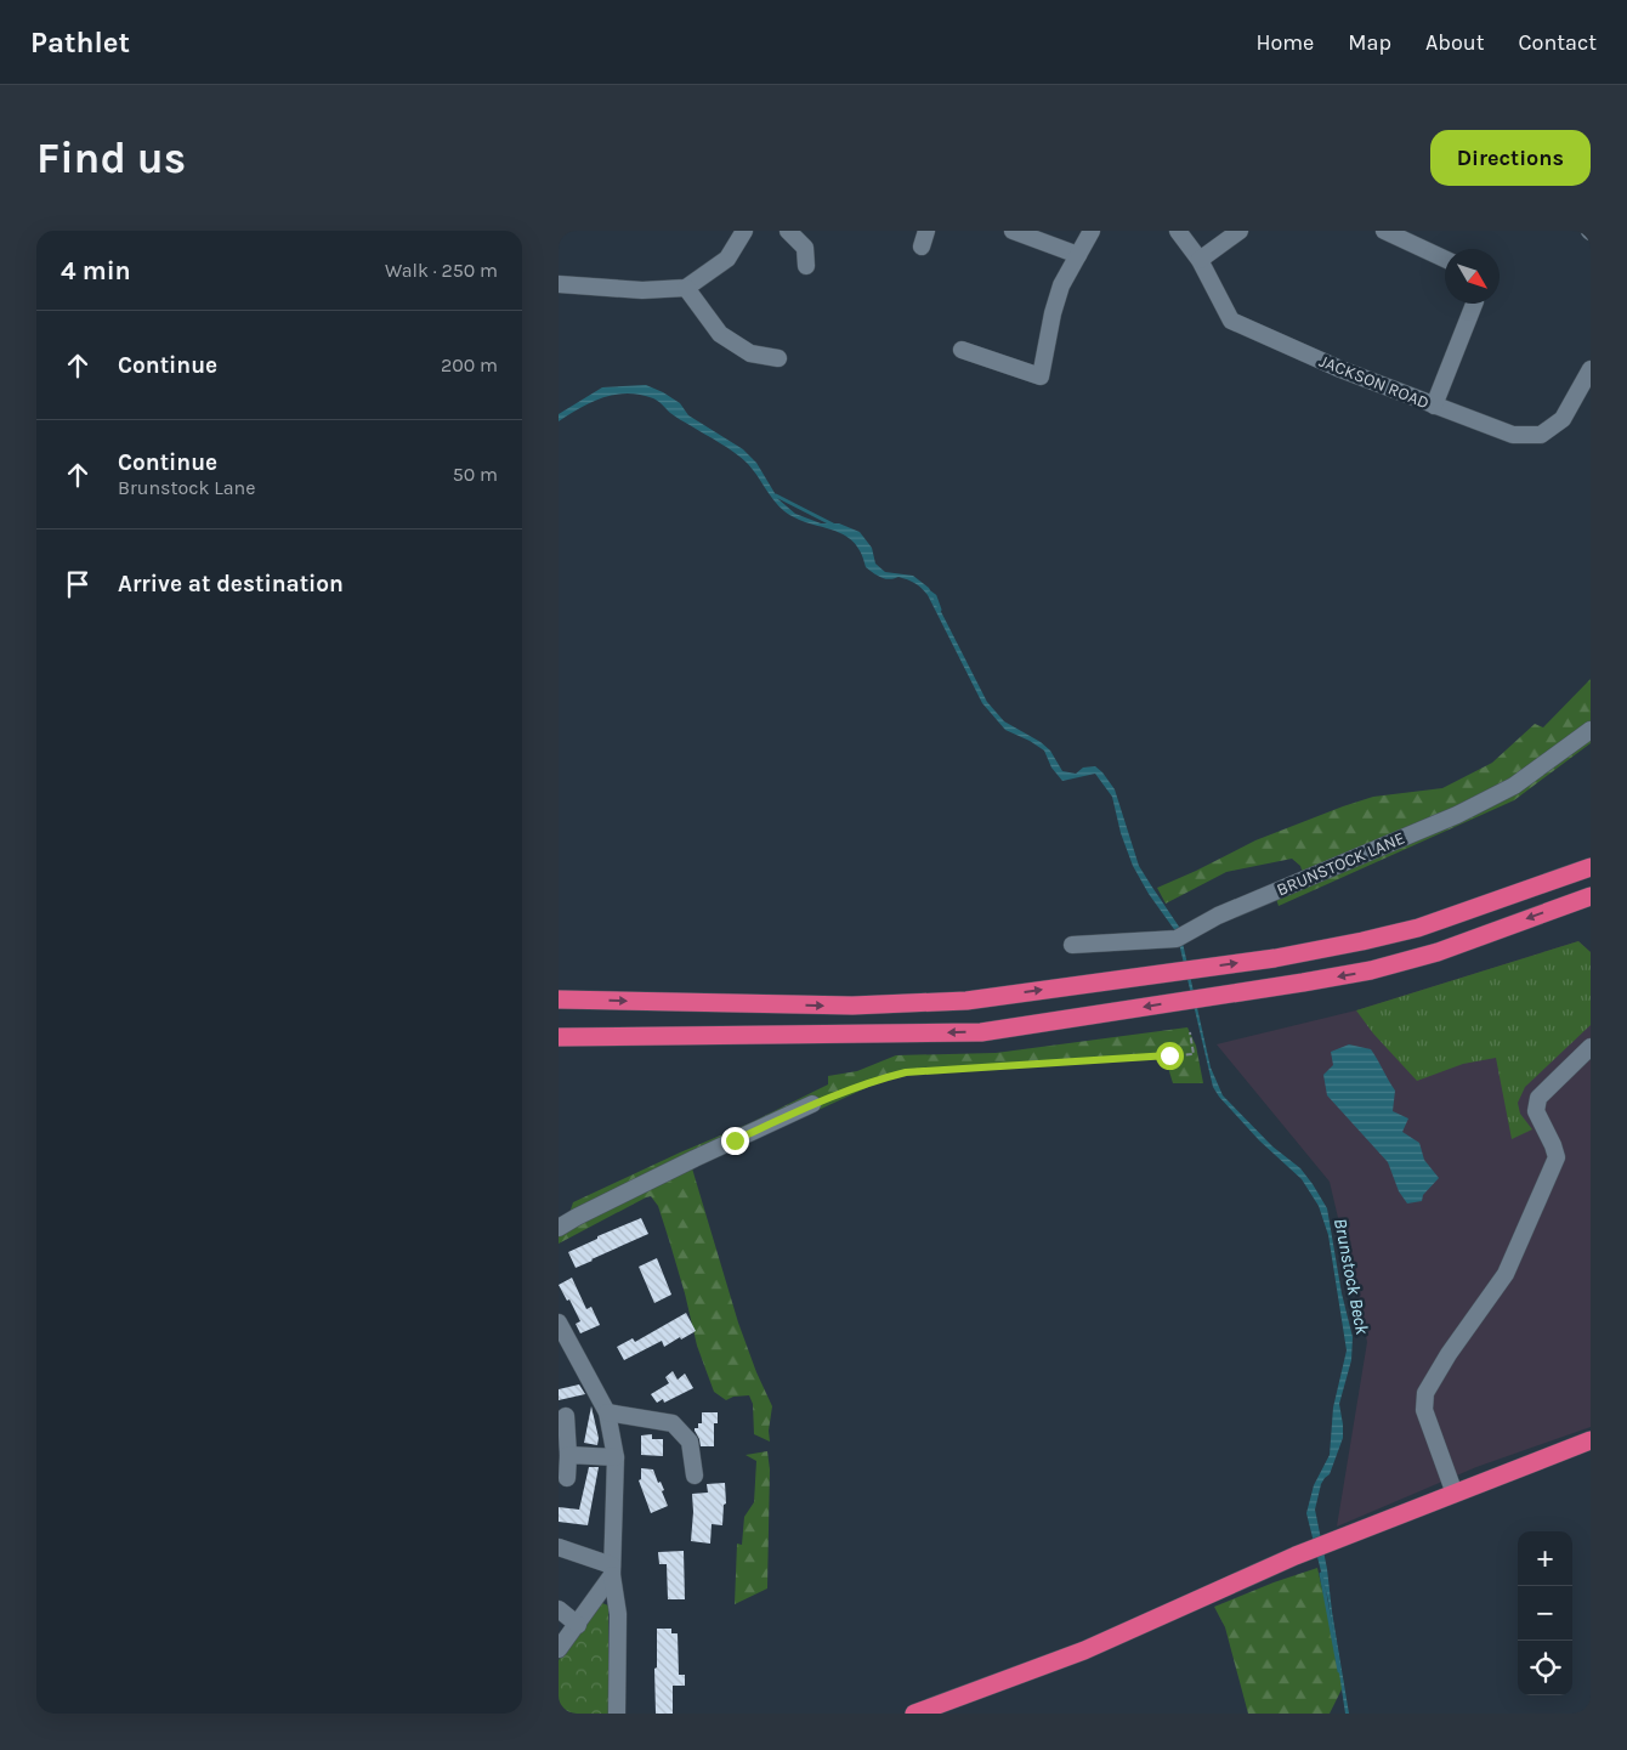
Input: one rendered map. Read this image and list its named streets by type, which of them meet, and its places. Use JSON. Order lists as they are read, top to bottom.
{
  "streets": {
    "street": ["JACKSON ROAD", "BRUNSTOCK LANE"]
  },
  "water": ["Brunstock Beck"],
  "north": "bottom right",
  "page": {
    "header": "Pathlet",
    "nav": [
      "Home",
      "Map",
      "About",
      "Contact"
    ],
    "buttons": "Directions",
    "title": "Find us",
    "heading": ["4 min", "Walk · 250 m"],
    "list": [
      ["Continue", "200 m"],
      ["Continue", "Brunstock Lane", "50 m"],
      "Arrive at destination"
    ],
    "map_buttons": ["+", "−"]
  }
}
